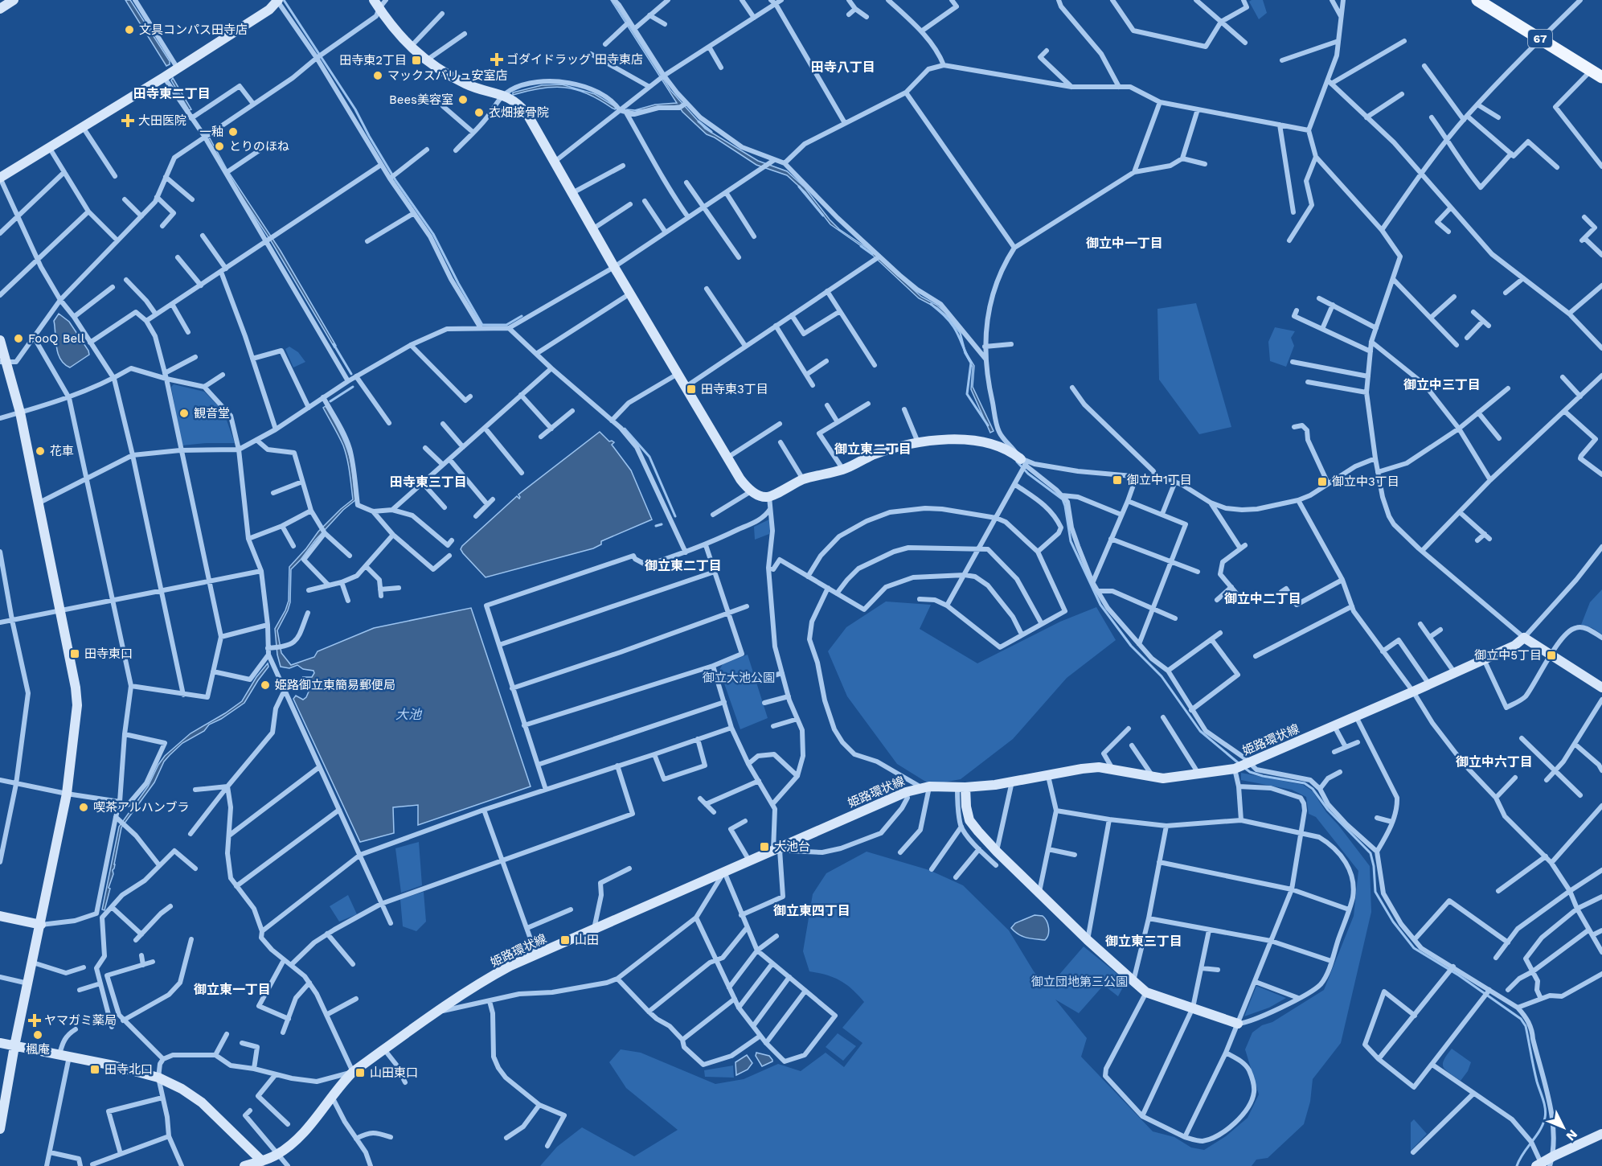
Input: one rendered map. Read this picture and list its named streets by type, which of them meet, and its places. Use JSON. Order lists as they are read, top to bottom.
{
  "streets": {
    "main road": ["67"],
    "street": ["姫路環状線"]
  },
  "districts": [
    "田寺八丁目",
    "田寺東二丁目",
    "御立中一丁目",
    "御立中三丁目",
    "御立東二丁目",
    "田寺東三丁目",
    "御立東二丁目",
    "御立中二丁目",
    "御立中六丁目",
    "御立東四丁目",
    "御立東三丁目",
    "御立東一丁目"
  ],
  "water": ["大池"],
  "parks": ["御立大池公園", "御立団地第三公園"],
  "places": {
    "other": [
      "文具コンパス田寺店",
      "マックスバリュ安室店",
      "Bees美容室",
      "衣畑接骨院",
      "一釉",
      "とりのほね",
      "FooQ Bell",
      "観音堂",
      "花車",
      "姫路御立東簡易郵便局",
      "喫茶アルハンブラ",
      "楓庵"
    ],
    "health": ["ゴダイドラッグ 田寺東店", "大田医院", "ヤマガミ薬局"],
    "transit": [
      "田寺東2丁目",
      "田寺東3丁目",
      "御立中1丁目",
      "御立中3丁目",
      "田寺東口",
      "御立中5丁目",
      "大池台",
      "山田",
      "田寺北口",
      "山田東口"
    ]
  },
  "north": "bottom right"
}
